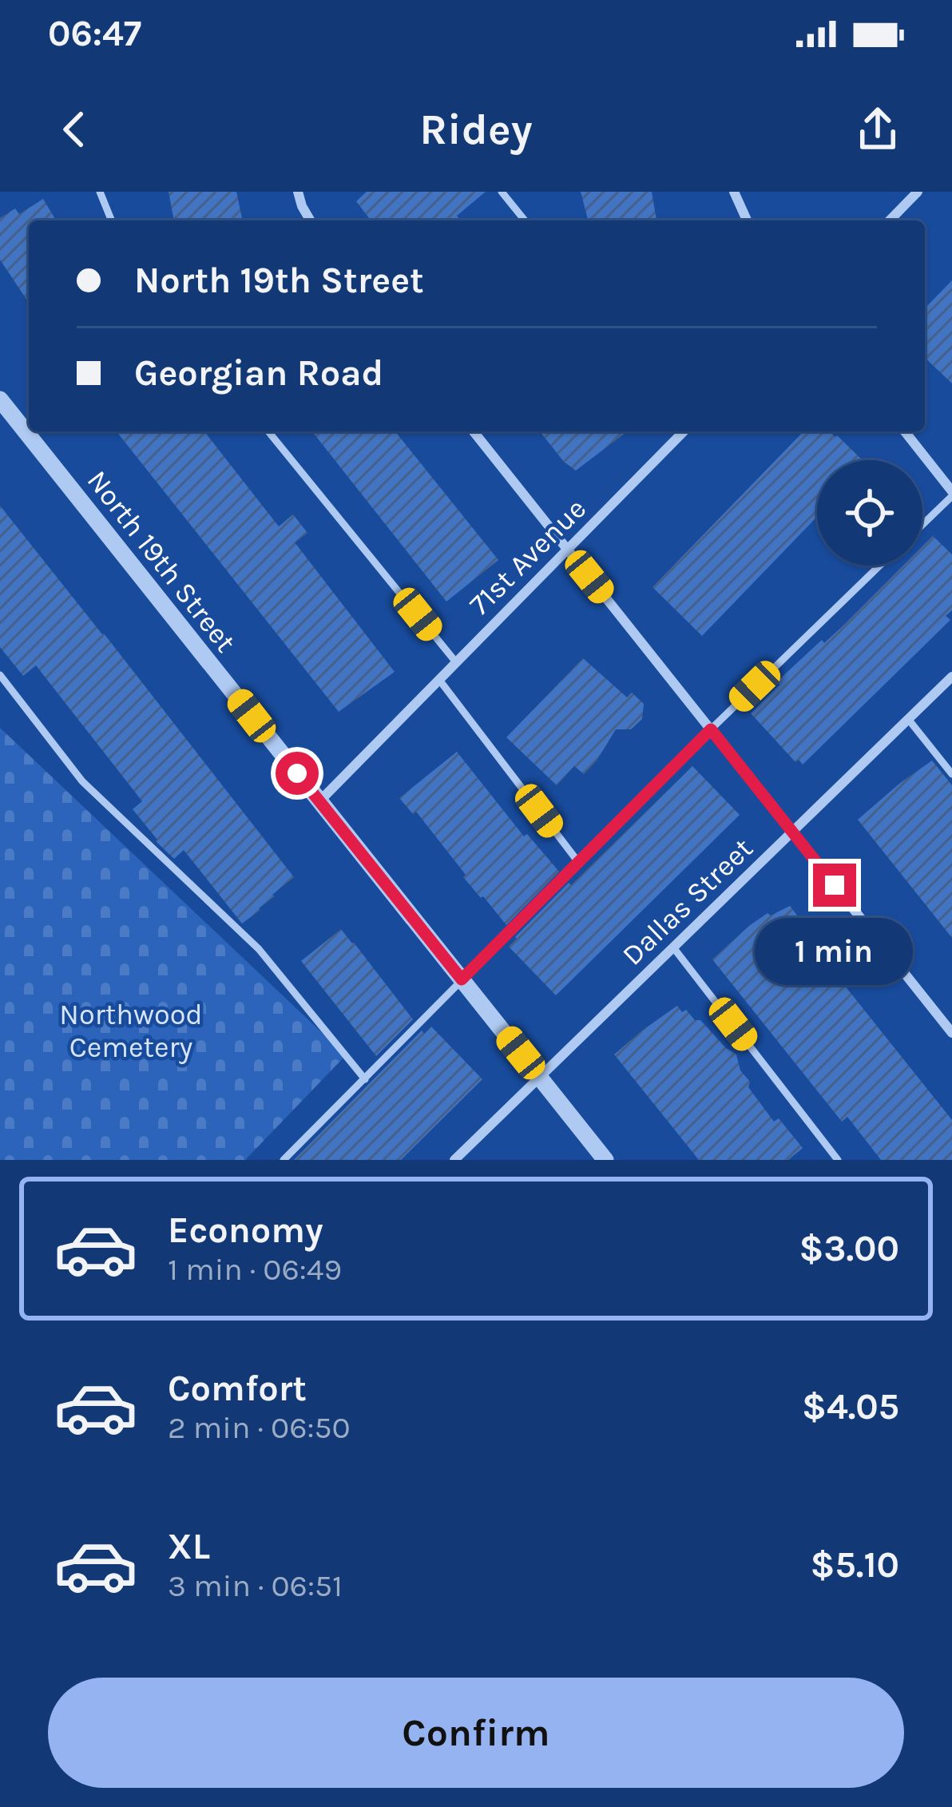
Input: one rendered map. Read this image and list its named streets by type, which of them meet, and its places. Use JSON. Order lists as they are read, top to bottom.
{
  "streets": {
    "street": ["71st Avenue", "North 19th Street", "Dallas Street"]
  },
  "crossings": [
    ["71st Avenue", "North 19th Street"],
    ["North 19th Street", "Dallas Street"]
  ],
  "parks": ["Northwood Cemetery"],
  "page": {
    "status": "06:47",
    "header": "Ridey",
    "banner": ["North 19th Street", "Georgian Road"],
    "bubble": "1 min",
    "list": [
      {
        "name": "Economy",
        "note": "1 min · 06:49",
        "value": "$3.00"
      },
      {
        "name": "Comfort",
        "note": "2 min · 06:50",
        "value": "$4.05"
      },
      {
        "name": "XL",
        "note": "3 min · 06:51",
        "value": "$5.10"
      }
    ],
    "buttons": "Confirm"
  }
}
